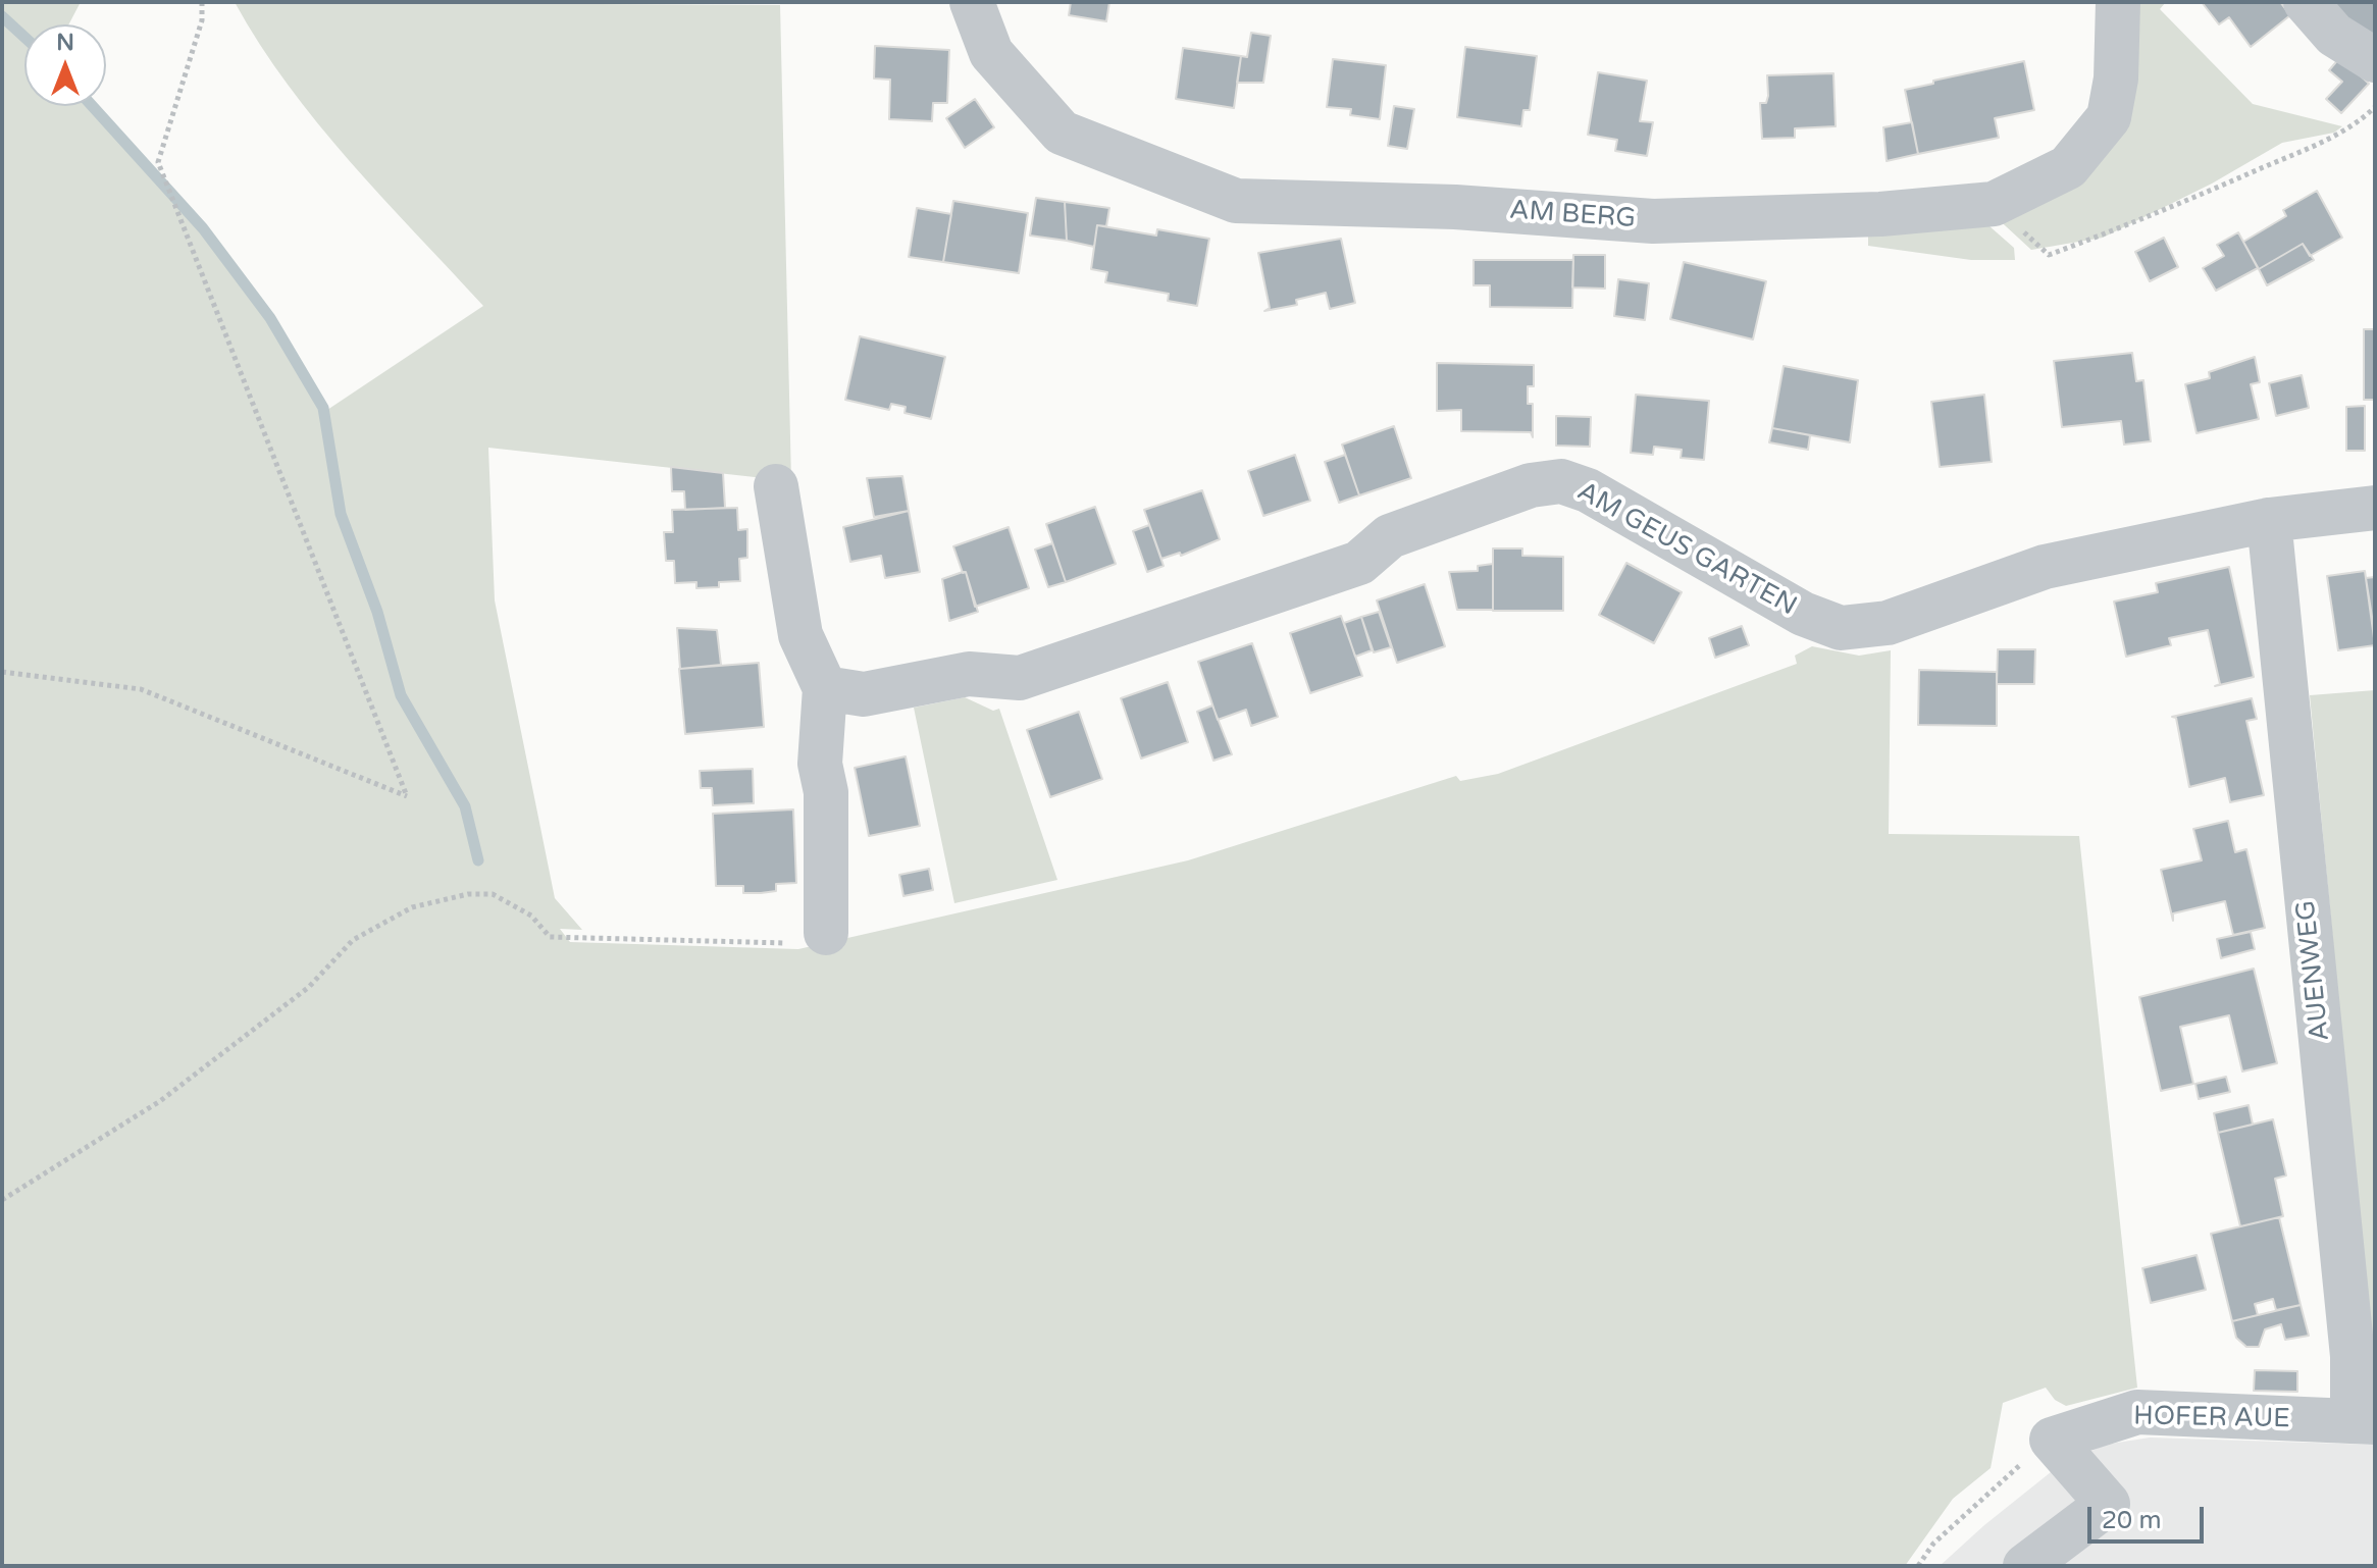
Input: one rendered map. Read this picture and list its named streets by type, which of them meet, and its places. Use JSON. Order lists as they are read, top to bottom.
{
  "streets": {
    "street": [
      "AM BERG",
      "AM GEUS GARTEN",
      "AUENWEG",
      "HOFER AUE"
    ]
  },
  "crossings": [
    ["AM GEUS GARTEN", "AUENWEG"],
    ["AUENWEG", "HOFER AUE"]
  ],
  "scale_bar": "20 m",
  "north": "top"
}
